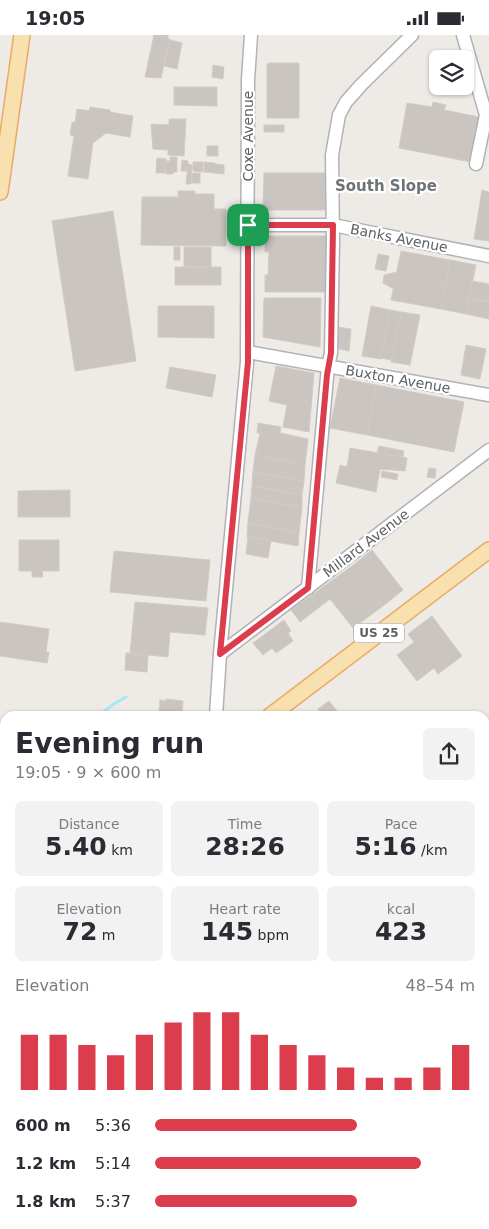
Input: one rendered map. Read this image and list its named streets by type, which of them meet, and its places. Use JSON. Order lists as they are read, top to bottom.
{
  "streets": {
    "main road": ["US 25"],
    "street": [
      "Coxe Avenue",
      "Banks Avenue",
      "Buxton Avenue",
      "Millard Avenue"
    ]
  },
  "crossings": [
    ["Coxe Avenue", "Banks Avenue"],
    ["Coxe Avenue", "Buxton Avenue"],
    ["Coxe Avenue", "Millard Avenue"]
  ],
  "districts": ["South Slope"],
  "page": {
    "status": "19:05",
    "heading": ["Evening run", "19:05 · 9 × 600 m"],
    "stats": [
      ["Distance", "5.40 km"],
      ["Time", "28:26"],
      ["Pace", "5:16 /km"],
      ["Elevation", "72 m"],
      ["Heart rate", "145 bpm"],
      ["kcal", "423"]
    ],
    "chart": ["Elevation", "48–54 m"],
    "list": [
      {
        "name": "600 m",
        "note": "5:36"
      },
      {
        "name": "1.2 km",
        "note": "5:14"
      },
      {
        "name": "1.8 km",
        "note": "5:37"
      }
    ]
  }
}
